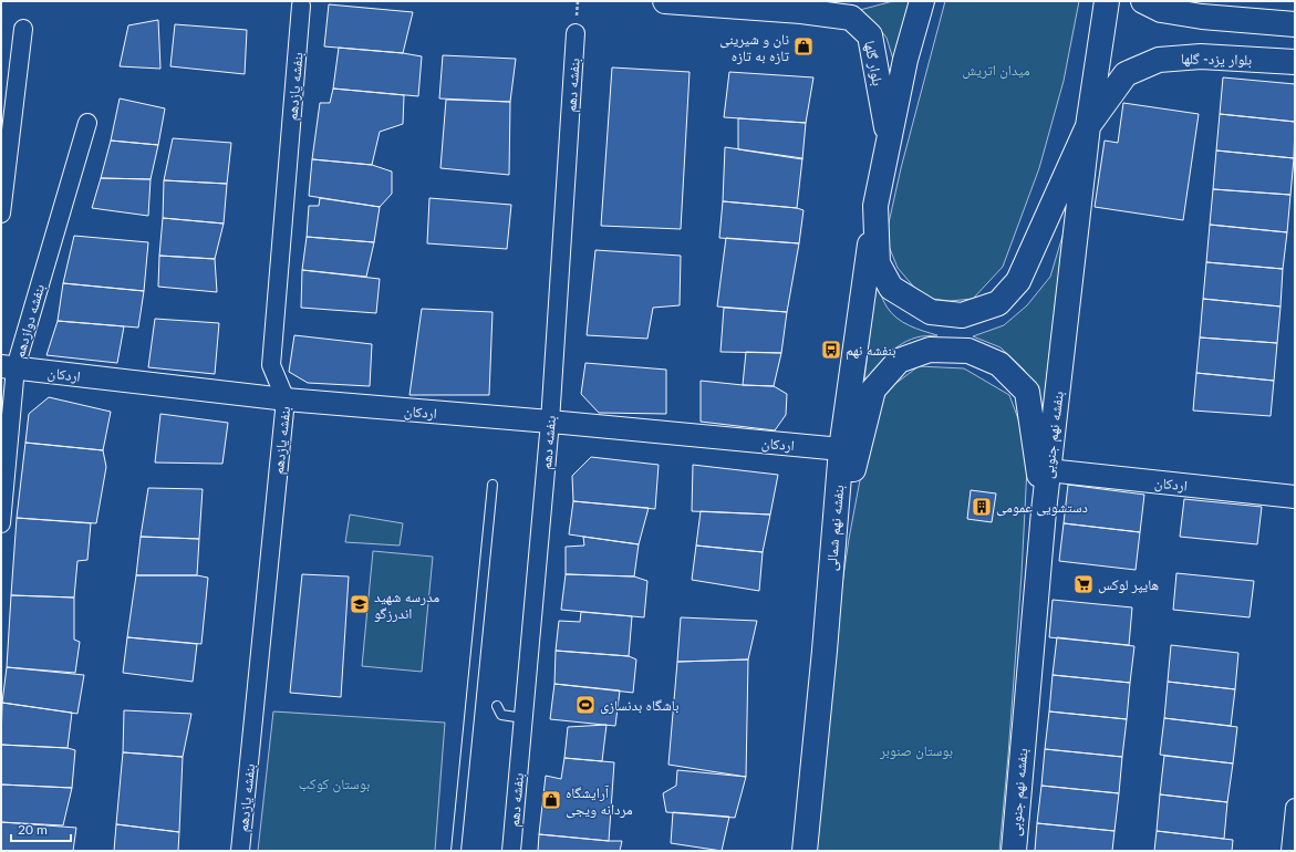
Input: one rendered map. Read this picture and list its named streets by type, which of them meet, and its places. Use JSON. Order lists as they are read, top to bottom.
{
  "streets": {
    "main road": [
      "بلوار یزد- گلها",
      "بلوار گلها",
      "بنفشه نهم جنوبی",
      "بنفشه نهم شمالی"
    ],
    "street": [
      "بنفشه دهم",
      "بنفشه یازدهم",
      "بنفشه دوازدهم",
      "اردکان"
    ]
  },
  "crossings": [
    ["بلوار یزد- گلها", "بنفشه نهم جنوبی"],
    ["بنفشه دهم", "اردکان"],
    ["بنفشه یازدهم", "اردکان"],
    ["بنفشه دوازدهم", "اردکان"],
    ["اردکان", "بنفشه نهم جنوبی"],
    ["اردکان", "بنفشه نهم شمالی"]
  ],
  "parks": ["میدان اتریش", "بوستان صنوبر", "بوستان کوکب"],
  "places": {
    "shop": ["نان و شیرینی تازه به تازه", "آرایشگاه مردانه ویجی"],
    "bus stop": ["بنفشه نهم"],
    "building": ["دستشویی عمومی"],
    "supermarket": ["هایپر لوکس"],
    "school or university": ["مدرسه شهید اندرزگو"],
    "sports": ["باشگاه بدنسازی"]
  },
  "scale_bar": "20 m"
}
